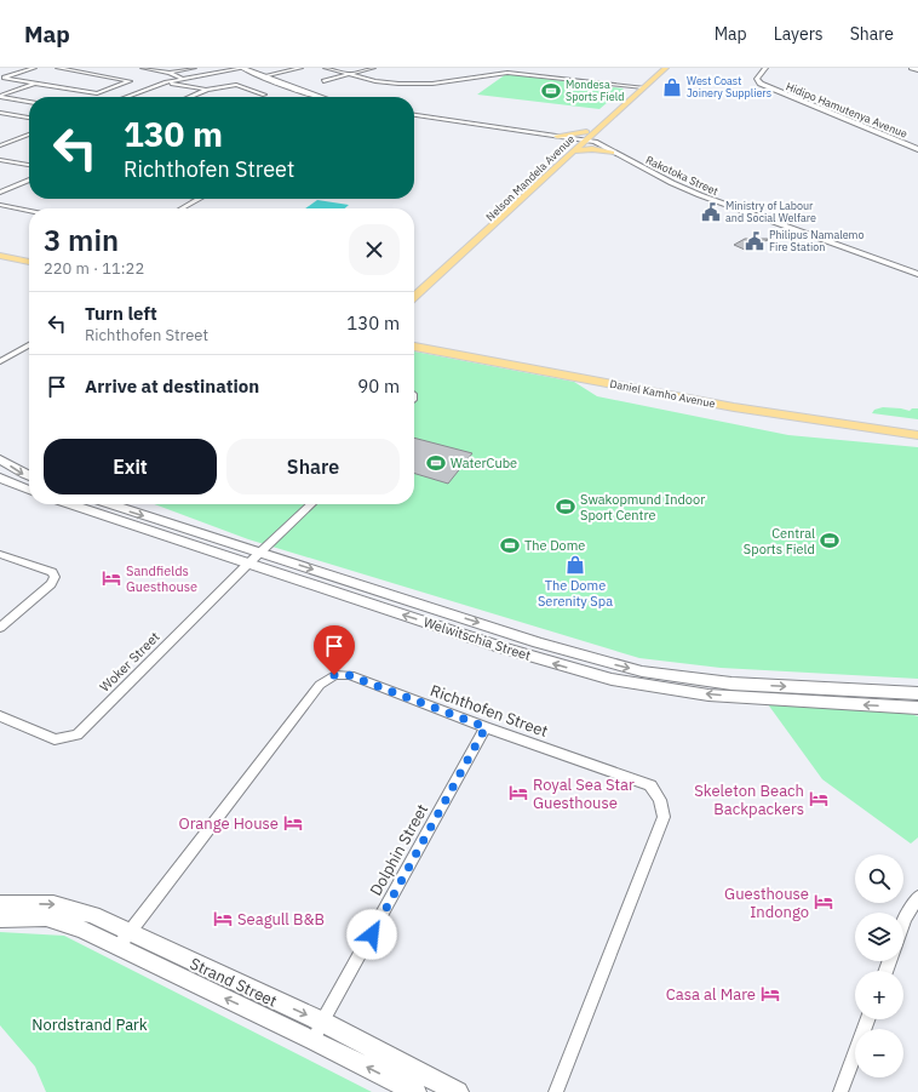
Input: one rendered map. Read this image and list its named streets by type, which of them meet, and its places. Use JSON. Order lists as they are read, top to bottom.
{
  "streets": {
    "main road": ["Nelson Mandela Avenue", "Daniel Kamho Avenue"],
    "street": [
      "Hidipo Hamutenya Avenue",
      "Rakotoka Street",
      "Welwitschia Street",
      "Woker Street",
      "Richthofen Street",
      "Dolphin Street",
      "Strand Street"
    ]
  },
  "crossings": [
    ["Rakotoka Street", "Nelson Mandela Avenue"],
    ["Welwitschia Street", "Woker Street"],
    ["Richthofen Street", "Dolphin Street"],
    ["Richthofen Street", "Strand Street"],
    ["Dolphin Street", "Strand Street"]
  ],
  "parks": ["Nordstrand Park"],
  "places": {
    "shop": ["West Coast Joinery Suppliers", "The Dome Serenity Spa"],
    "sports": [
      "Mondesa Sports Field",
      "WaterCube",
      "Swakopmund Indoor Sport Centre",
      "Central Sports Field",
      "The Dome"
    ],
    "public building": ["Ministry of Labour and Social Welfare", "Philipus Namalemo Fire Station"],
    "hotel": [
      "Sandfields Guesthouse",
      "Royal Sea Star Guesthouse",
      "Skeleton Beach Backpackers",
      "Orange House",
      "Guesthouse Indongo",
      "Seagull B&B",
      "Casa al Mare"
    ]
  },
  "page": {
    "header": "Map",
    "nav": ["Map", "Layers", "Share"],
    "turn": ["130 m", "Richthofen Street"],
    "heading": ["3 min", "220 m · 11:22"],
    "list": [
      {
        "name": "Turn left",
        "note": "Richthofen Street",
        "value": "130 m"
      },
      {
        "name": "Arrive at destination",
        "value": "90 m"
      }
    ],
    "buttons": ["Exit", "Share"],
    "map_buttons": ["+", "−"]
  }
}
